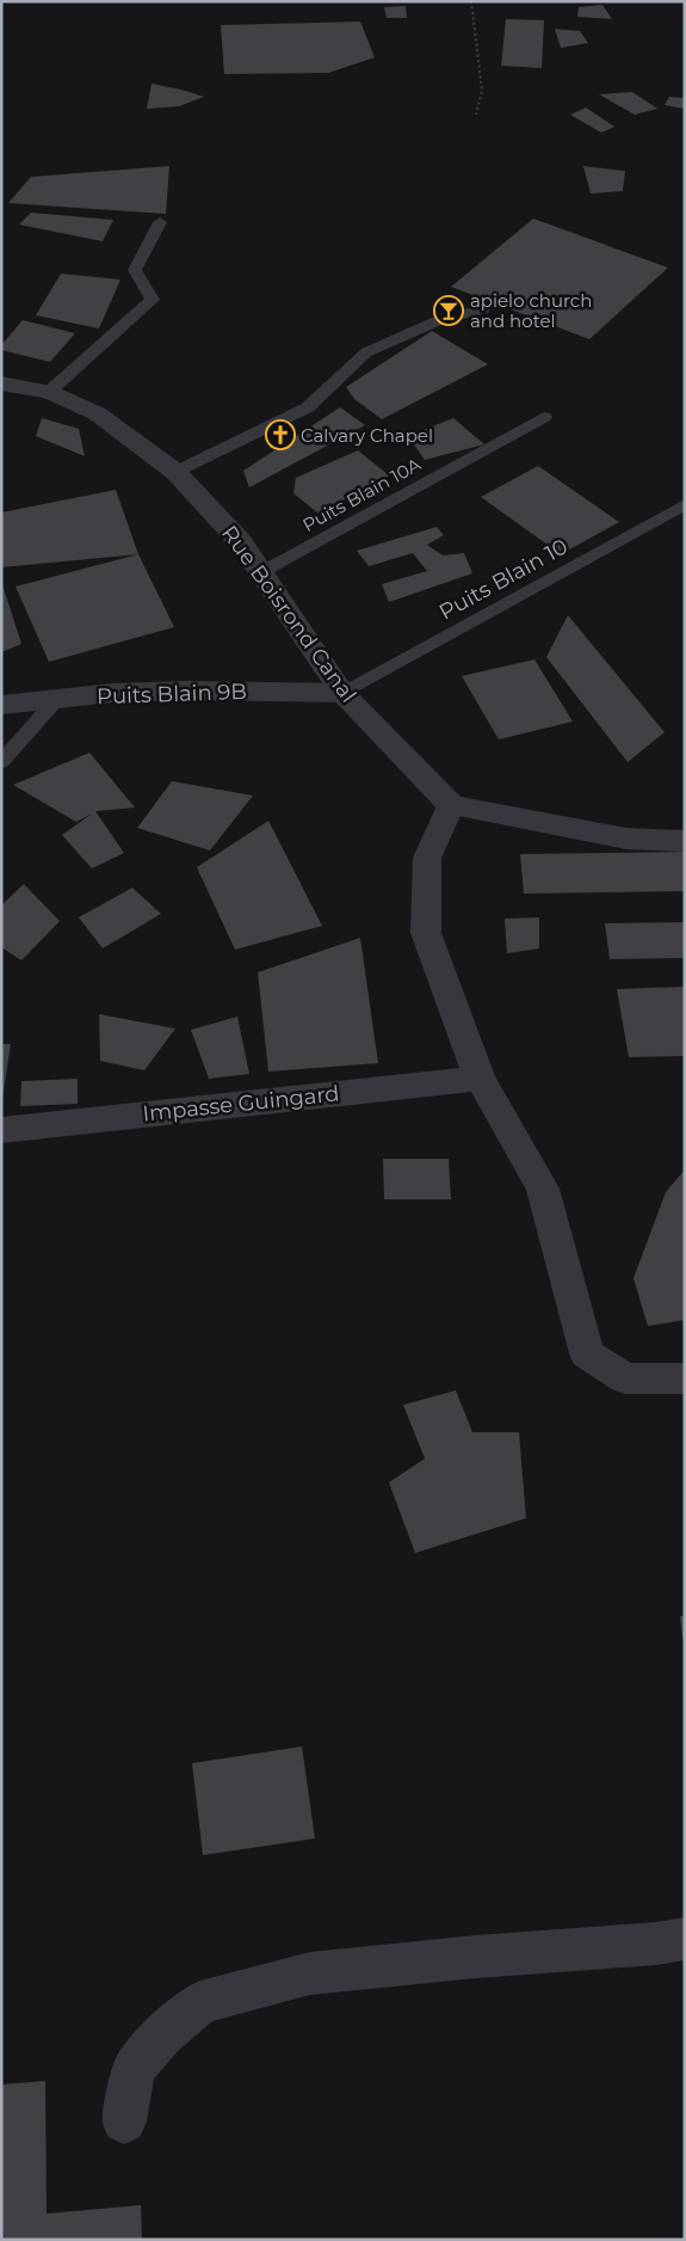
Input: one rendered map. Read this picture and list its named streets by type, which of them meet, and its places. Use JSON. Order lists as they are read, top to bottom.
{
  "streets": {
    "street": ["Rue Boisrond Canal", "Puits Blain 9B", "Impasse Guingard"],
    "lane": ["Puits Blain 10A", "Puits Blain 10"]
  },
  "crossings": [
    ["Puits Blain 10A", "Rue Boisrond Canal"],
    ["Puits Blain 10", "Rue Boisrond Canal"],
    ["Puits Blain 10", "Puits Blain 9B"],
    ["Rue Boisrond Canal", "Puits Blain 9B"]
  ],
  "places": {
    "bar": ["apielo church and hotel"],
    "church": ["Calvary Chapel"]
  }
}
